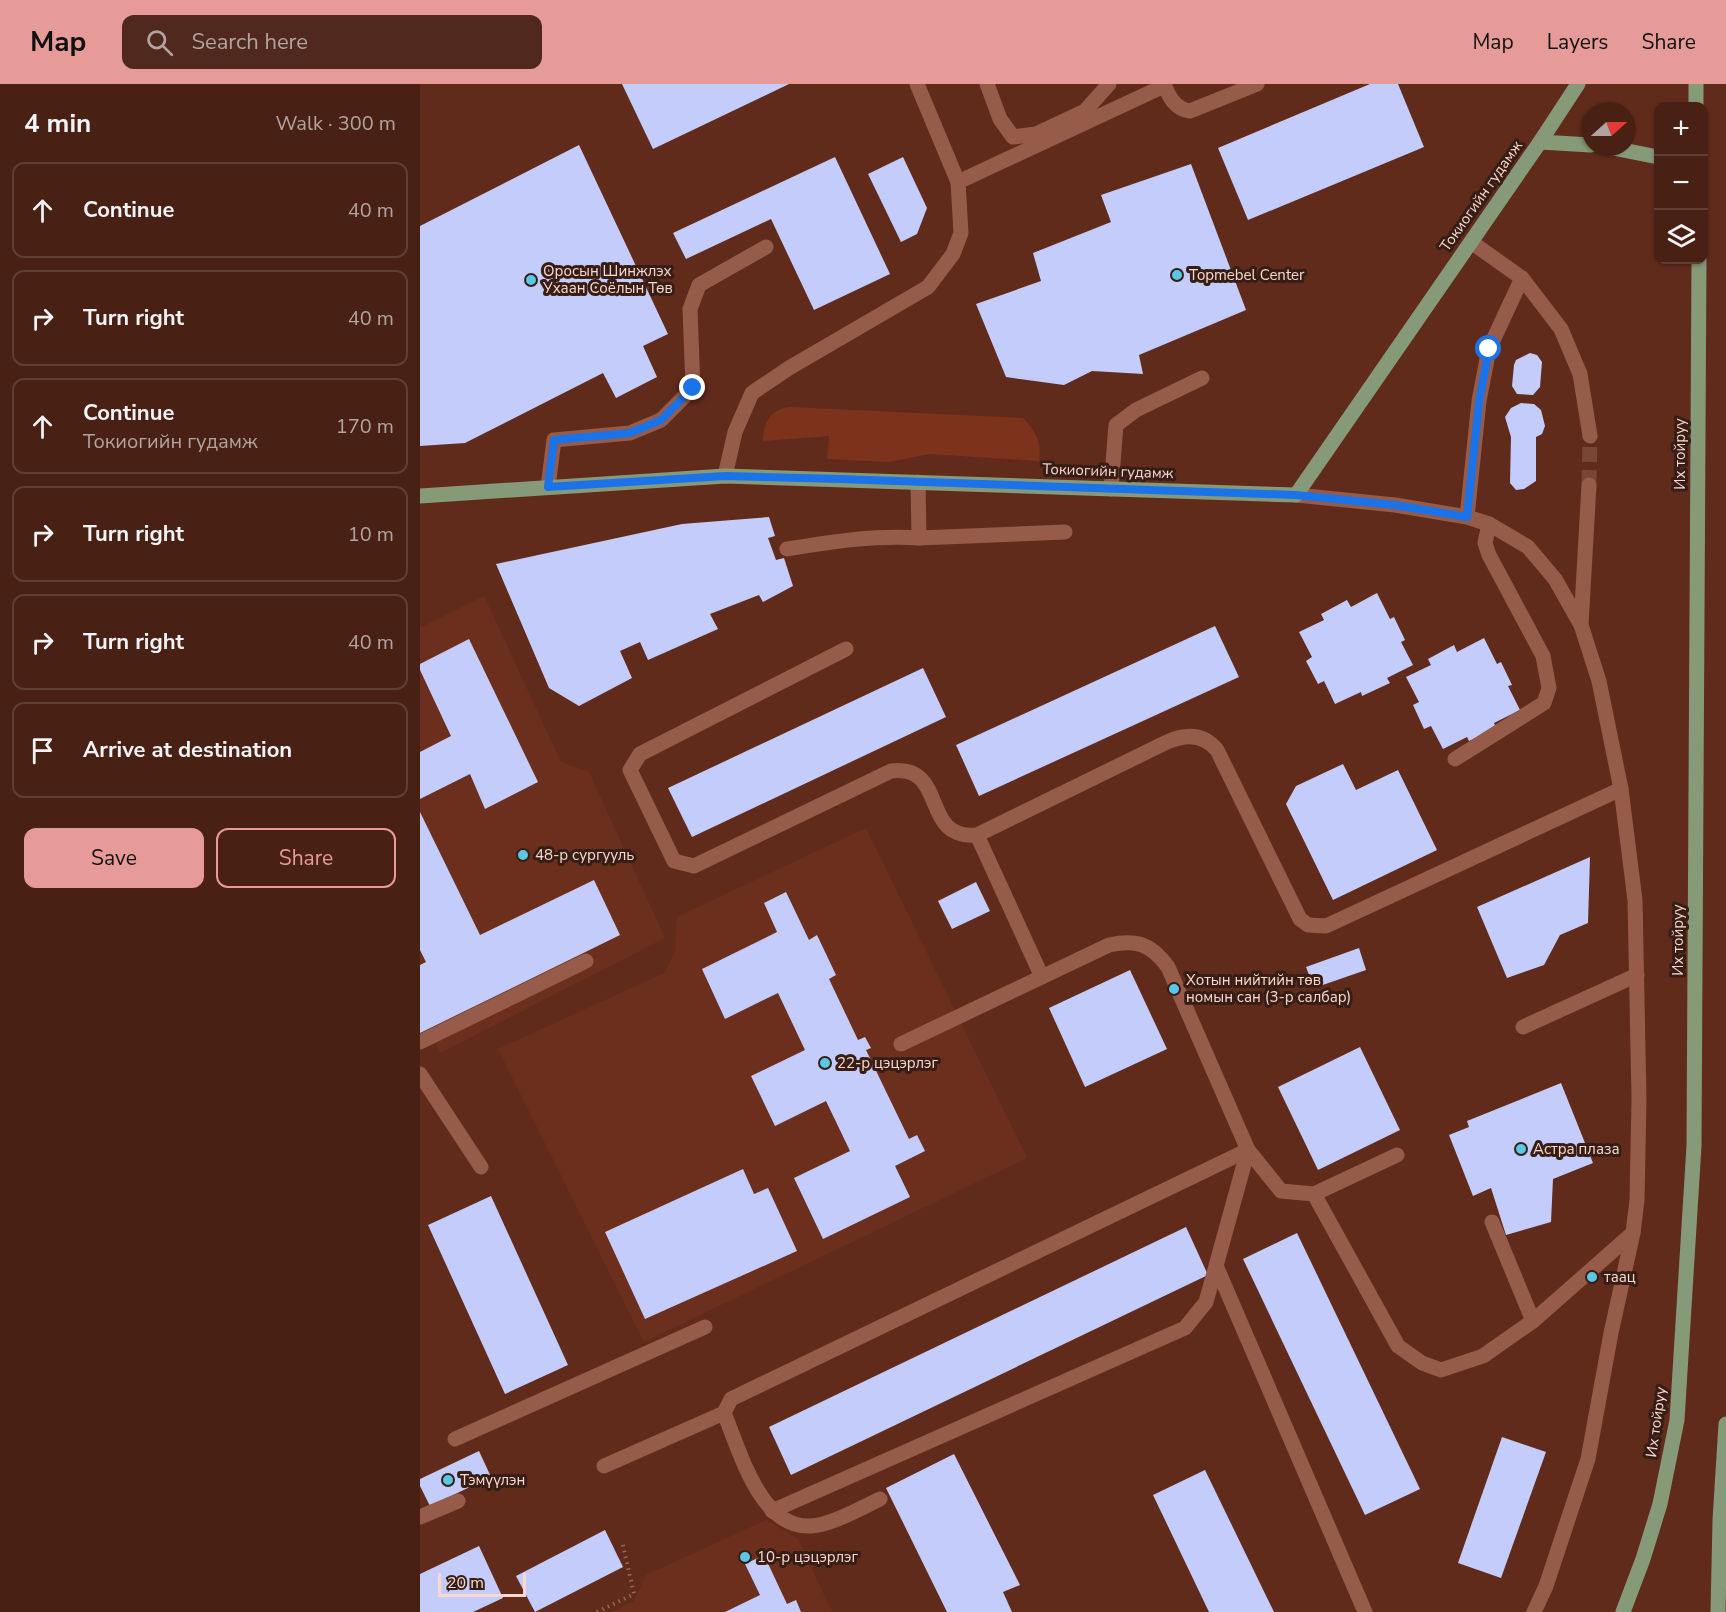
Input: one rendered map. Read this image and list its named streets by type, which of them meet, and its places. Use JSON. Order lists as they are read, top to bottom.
{
  "streets": {
    "main road": ["Токиогийн гудамж", "Их тойруу"]
  },
  "places": [
    "Topmebel Center",
    "Оросын Шинжлэх Ухаан Соёлын Төв",
    "48-р сургууль",
    "Хотын нийтийн төв номын сан (3-р салбар)",
    "22-р цэцэрлэг",
    "Астра плаза",
    "таац",
    "Тэмүүлэн",
    "10-р цэцэрлэг"
  ],
  "scale_bar": "20 m",
  "north": "right",
  "page": {
    "header": "Map",
    "search": "Search here",
    "nav": ["Map", "Layers", "Share"],
    "heading": ["4 min", "Walk · 300 m"],
    "map_buttons": ["+", "−"],
    "list": [
      ["Continue", "40 m"],
      ["Turn right", "40 m"],
      ["Continue", "Токиогийн гудамж", "170 m"],
      ["Turn right", "10 m"],
      ["Turn right", "40 m"],
      "Arrive at destination"
    ],
    "buttons": ["Save", "Share"],
    "scale": "20 m"
  }
}
